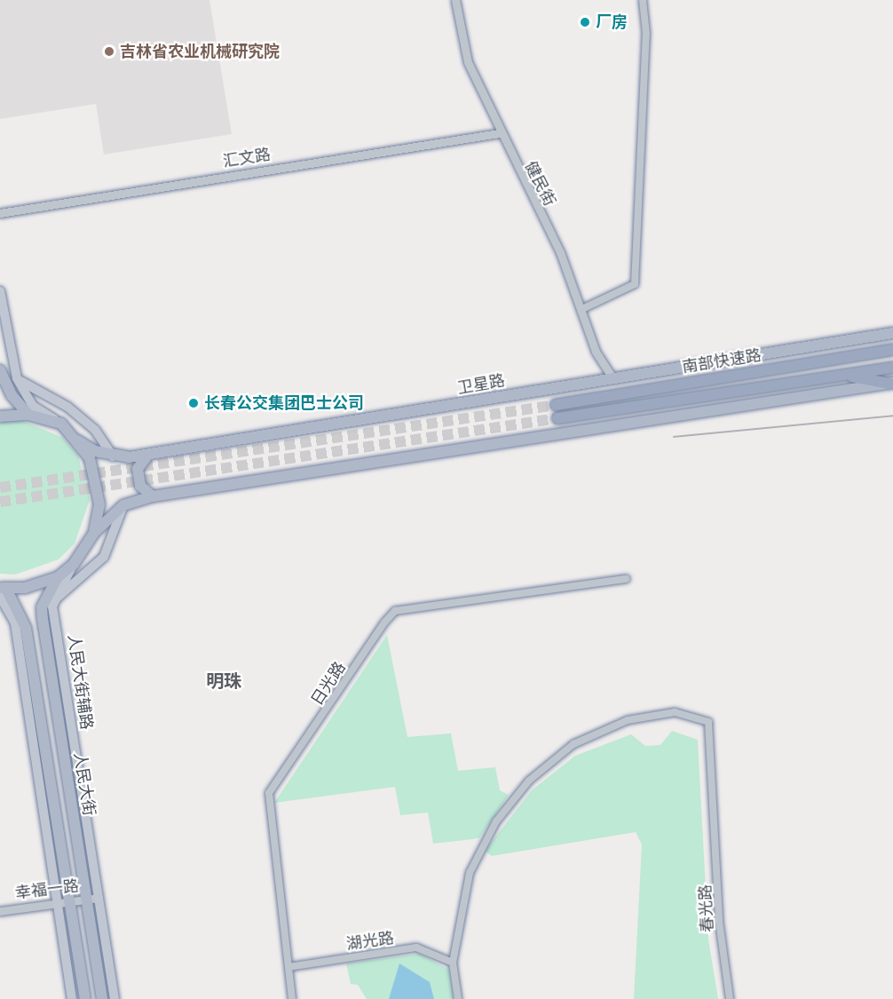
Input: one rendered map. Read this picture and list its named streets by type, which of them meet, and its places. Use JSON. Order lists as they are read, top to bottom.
{
  "streets": {
    "highway": ["南部快速路"],
    "main road": ["卫星路", "人民大街辅路", "人民大街"],
    "street": [
      "汇文路",
      "健民街",
      "日光路",
      "幸福一路",
      "春光路",
      "湖光路"
    ]
  },
  "crossings": [
    ["汇文路", "健民街"],
    ["健民街", "卫星路"],
    ["人民大街辅路", "幸福一路"],
    ["日光路", "湖光路"],
    ["人民大街", "幸福一路"],
    ["春光路", "湖光路"]
  ],
  "districts": ["明珠"],
  "places": ["厂房", "吉林省农业机械研究院", "长春公交集团巴士公司"]
}
